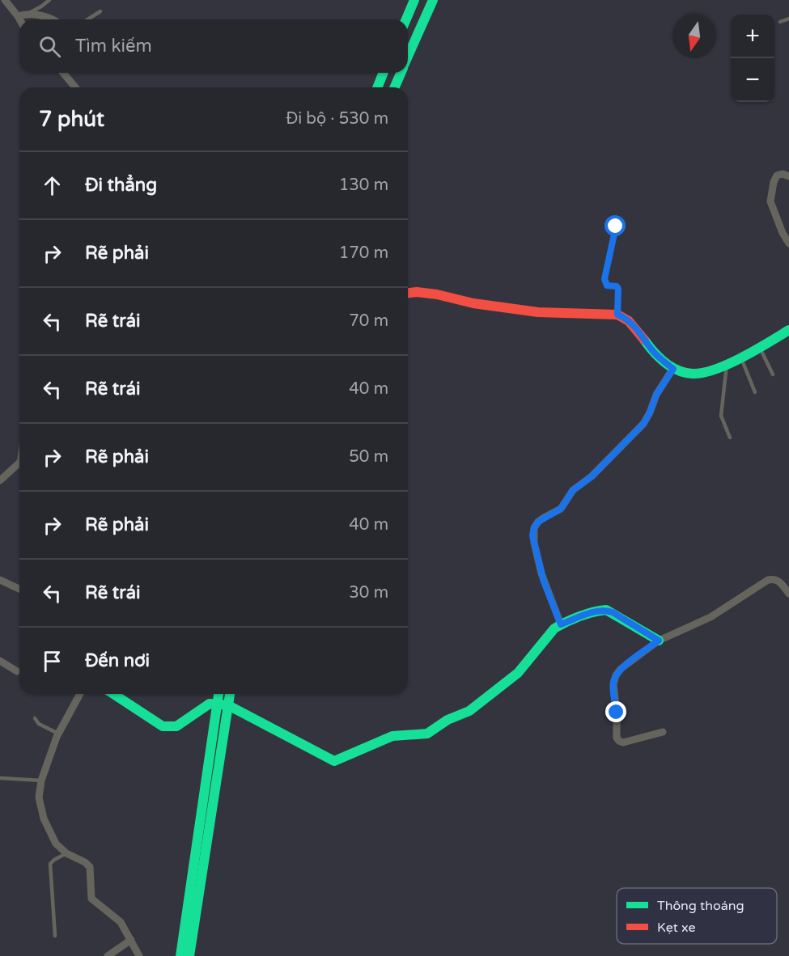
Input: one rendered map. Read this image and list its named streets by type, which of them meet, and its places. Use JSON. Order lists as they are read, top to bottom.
{
  "legend": ["Thông thoáng", "Kẹt xe"],
  "north": "bottom",
  "page": {
    "map_buttons": ["+", "−"],
    "search": "Tìm kiếm",
    "heading": ["7 phút", "Đi bộ · 530 m"],
    "list": [
      ["Đi thẳng", "130 m"],
      ["Rẽ phải", "170 m"],
      ["Rẽ trái", "70 m"],
      ["Rẽ trái", "40 m"],
      ["Rẽ phải", "50 m"],
      ["Rẽ phải", "40 m"],
      ["Rẽ trái", "30 m"],
      "Đến nơi"
    ]
  }
}
